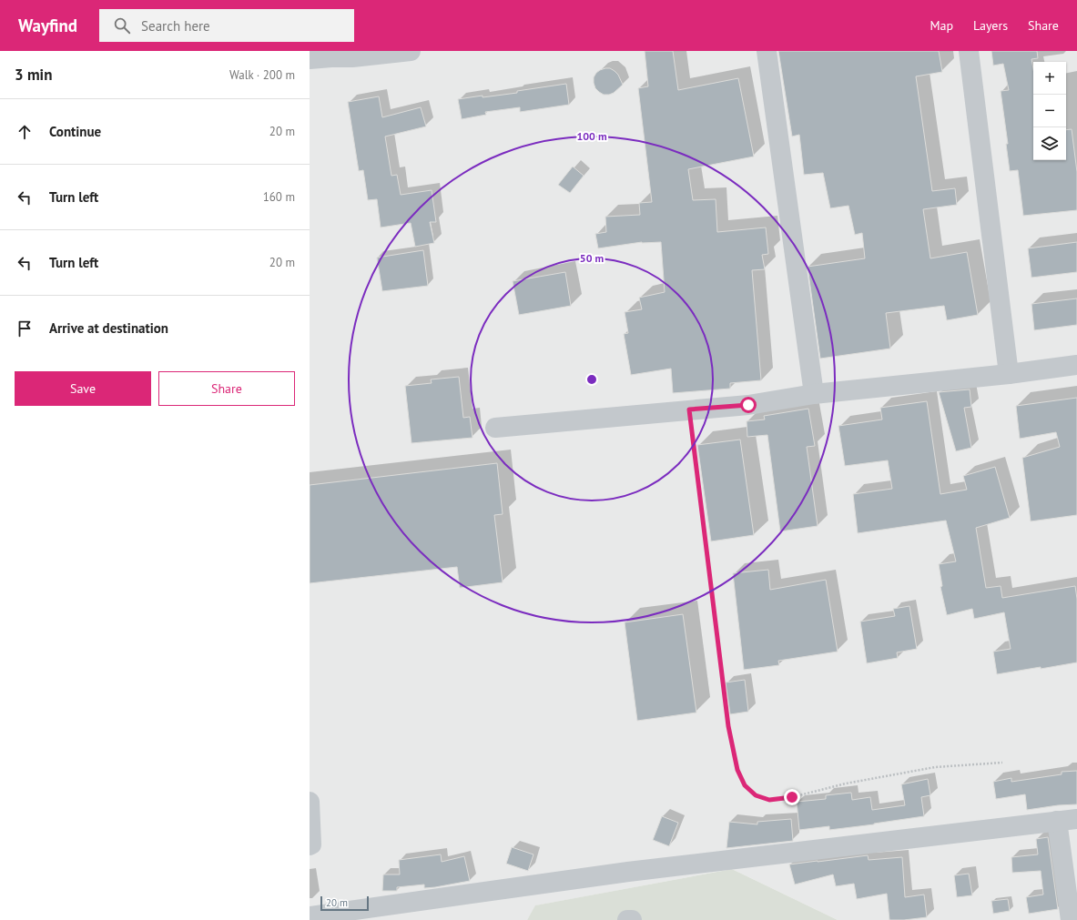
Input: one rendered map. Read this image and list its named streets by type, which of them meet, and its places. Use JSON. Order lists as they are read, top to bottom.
{
  "scale_bar": "20 m",
  "page": {
    "header": "Wayfind",
    "search": "Search here",
    "nav": ["Map", "Layers", "Share"],
    "heading": ["3 min", "Walk · 200 m"],
    "map_buttons": ["+", "−"],
    "list": [
      ["Continue", "20 m"],
      ["Turn left", "160 m"],
      ["Turn left", "20 m"],
      "Arrive at destination"
    ],
    "buttons": ["Save", "Share"],
    "scale": "20 m"
  },
  "rings": ["100 m", "50 m"]
}
